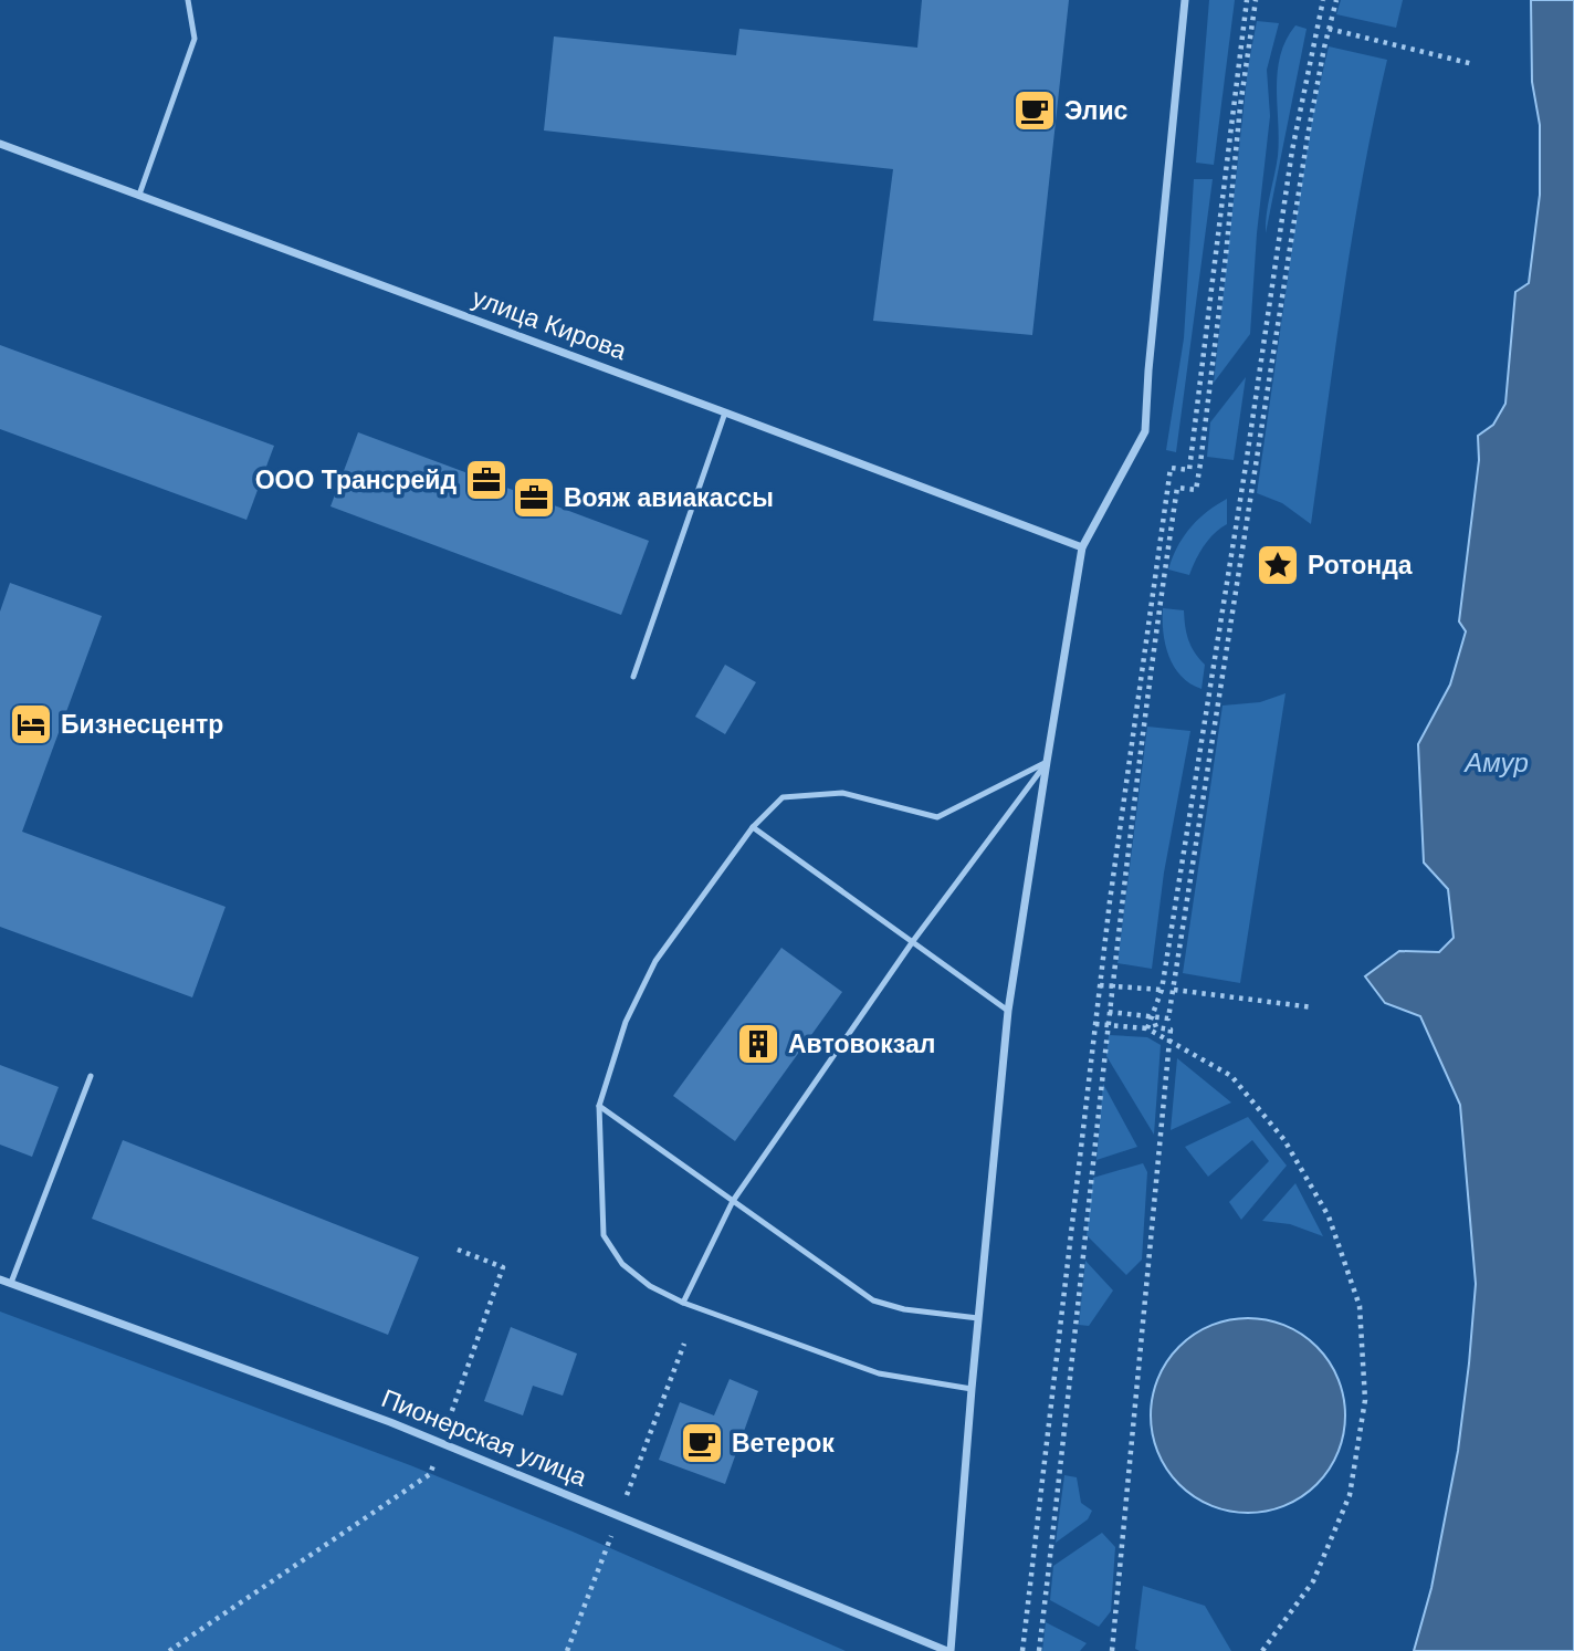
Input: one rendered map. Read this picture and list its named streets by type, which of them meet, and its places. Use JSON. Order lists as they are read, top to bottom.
{
  "streets": {
    "street": ["улица Кирова", "Пионерская улица"]
  },
  "water": ["Амур"],
  "places": {
    "cafe": ["Элис", "Ветерок"],
    "office": ["ООО Трансрейд", "Вояж авиакассы"],
    "place": ["Ротонда"],
    "hotel": ["Бизнесцентр"],
    "building": ["Автовокзал"]
  }
}
